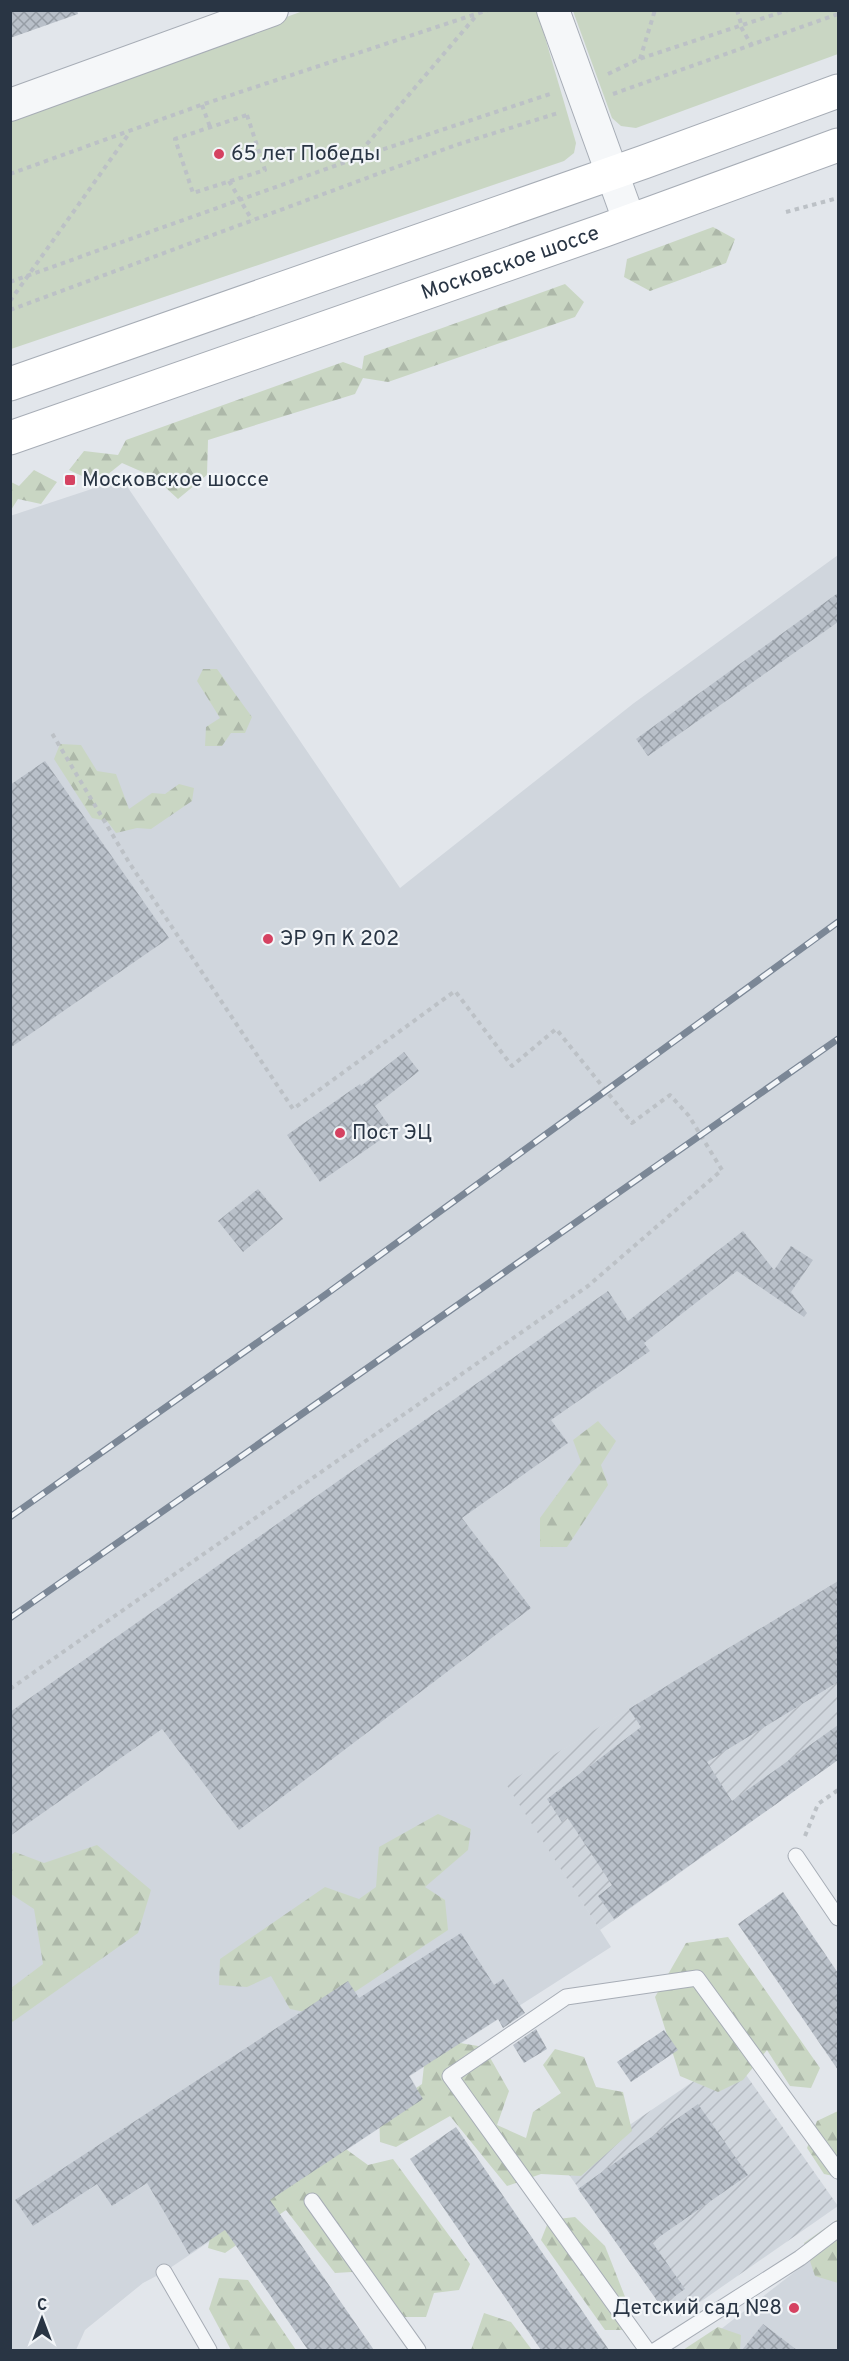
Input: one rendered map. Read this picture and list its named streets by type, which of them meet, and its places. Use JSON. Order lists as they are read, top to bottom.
{
  "streets": {
    "main road": ["Московское шоссе"]
  },
  "places": {
    "other": [
      "65 лет Победы",
      "ЭР 9п К 202",
      "Пост ЭЦ",
      "Детский сад №8"
    ],
    "transit": ["Московское шоссе"]
  },
  "north": "top"
}
